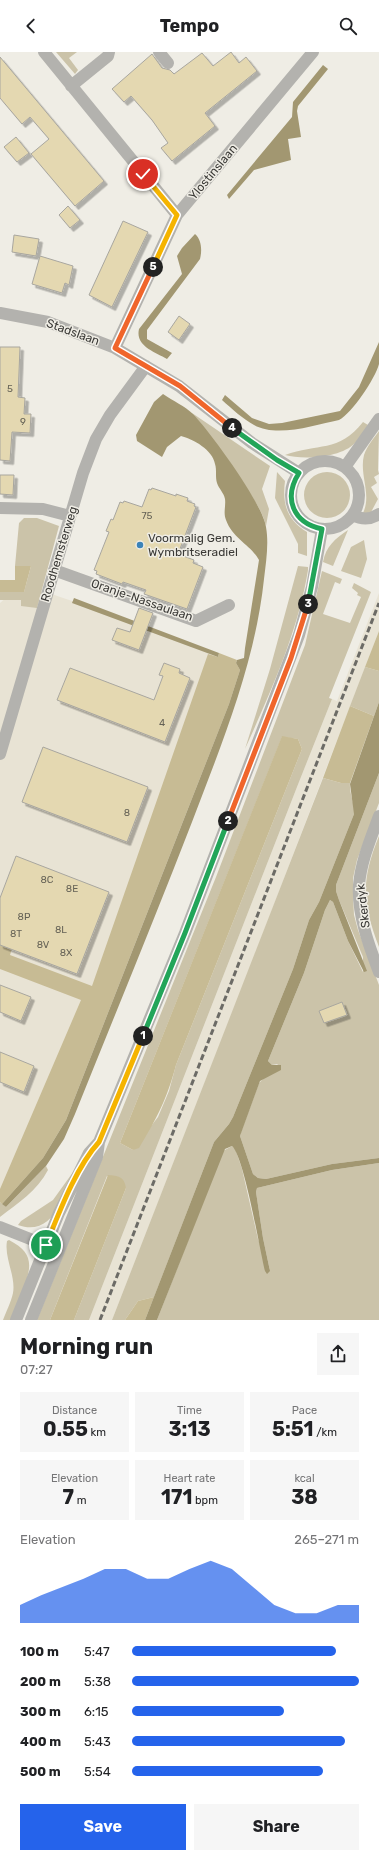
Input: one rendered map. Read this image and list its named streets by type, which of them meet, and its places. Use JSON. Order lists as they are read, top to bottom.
{
  "streets": {
    "street": [
      "Ylostinslaan",
      "Stadslaan",
      "Roodhemsterweg",
      "Oranje-Nassaulaan",
      "Skerdyk"
    ]
  },
  "crossings": [
    ["Ylostinslaan", "Stadslaan"],
    ["Stadslaan", "Roodhemsterweg"],
    ["Roodhemsterweg", "Oranje-Nassaulaan"]
  ],
  "places": ["Voormalig Gem. Wymbritseradiel"],
  "house_numbers": [
    "5",
    "9",
    "75",
    "4",
    "8",
    "8C",
    "8E",
    "8P",
    "8L",
    "8T",
    "8V",
    "8X"
  ],
  "page": {
    "header": "Tempo",
    "pins": [
      "5",
      "4",
      "3",
      "2",
      "1"
    ],
    "heading": ["Morning run", "07:27"],
    "stats": [
      ["Distance", "0.55 km"],
      ["Time", "3:13"],
      ["Pace", "5:51 /km"],
      ["Elevation", "7 m"],
      ["Heart rate", "171 bpm"],
      ["kcal", "38"]
    ],
    "chart": ["Elevation", "265–271 m"],
    "list": [
      {
        "name": "100 m",
        "note": "5:47"
      },
      {
        "name": "200 m",
        "note": "5:38"
      },
      {
        "name": "300 m",
        "note": "6:15"
      },
      {
        "name": "400 m",
        "note": "5:43"
      },
      {
        "name": "500 m",
        "note": "5:54"
      }
    ],
    "buttons": ["Save", "Share"]
  }
}
